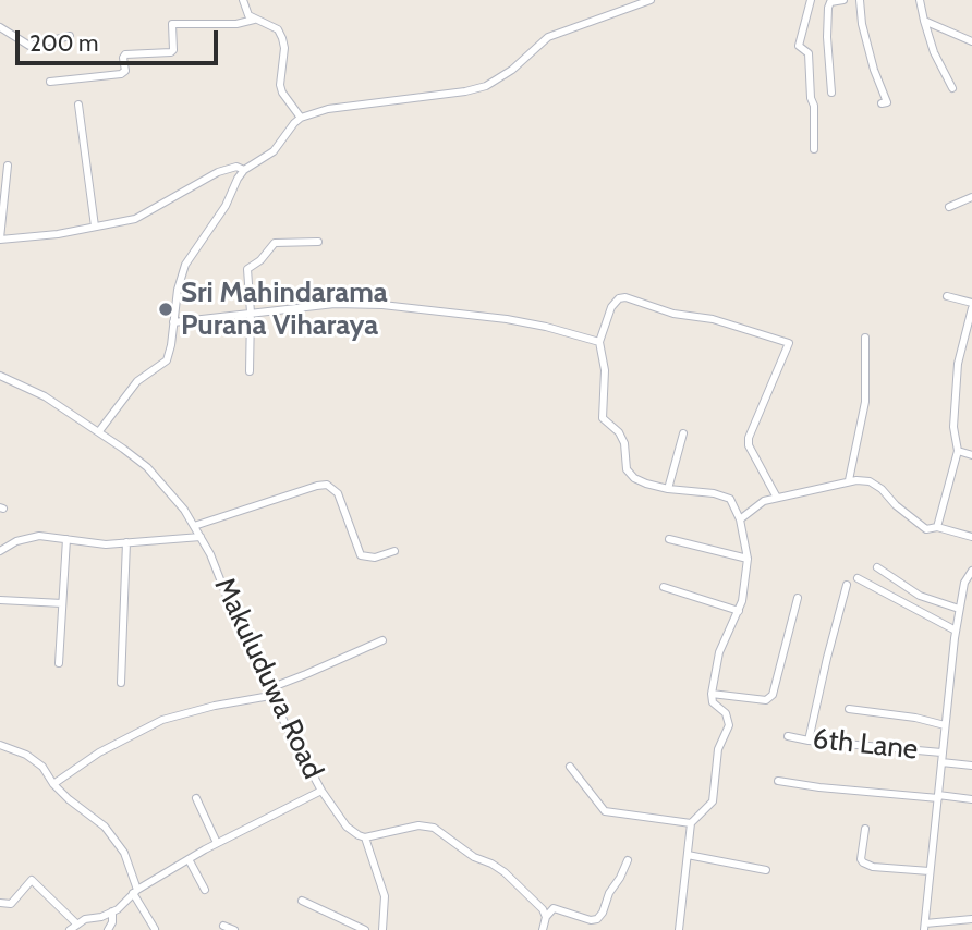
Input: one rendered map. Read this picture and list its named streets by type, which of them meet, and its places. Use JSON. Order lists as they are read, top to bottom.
{
  "streets": {
    "street": ["Makuluduwa Road", "6th Lane"]
  },
  "places": ["Sri Mahindarama Purana Viharaya"],
  "scale_bar": "200 m"
}
